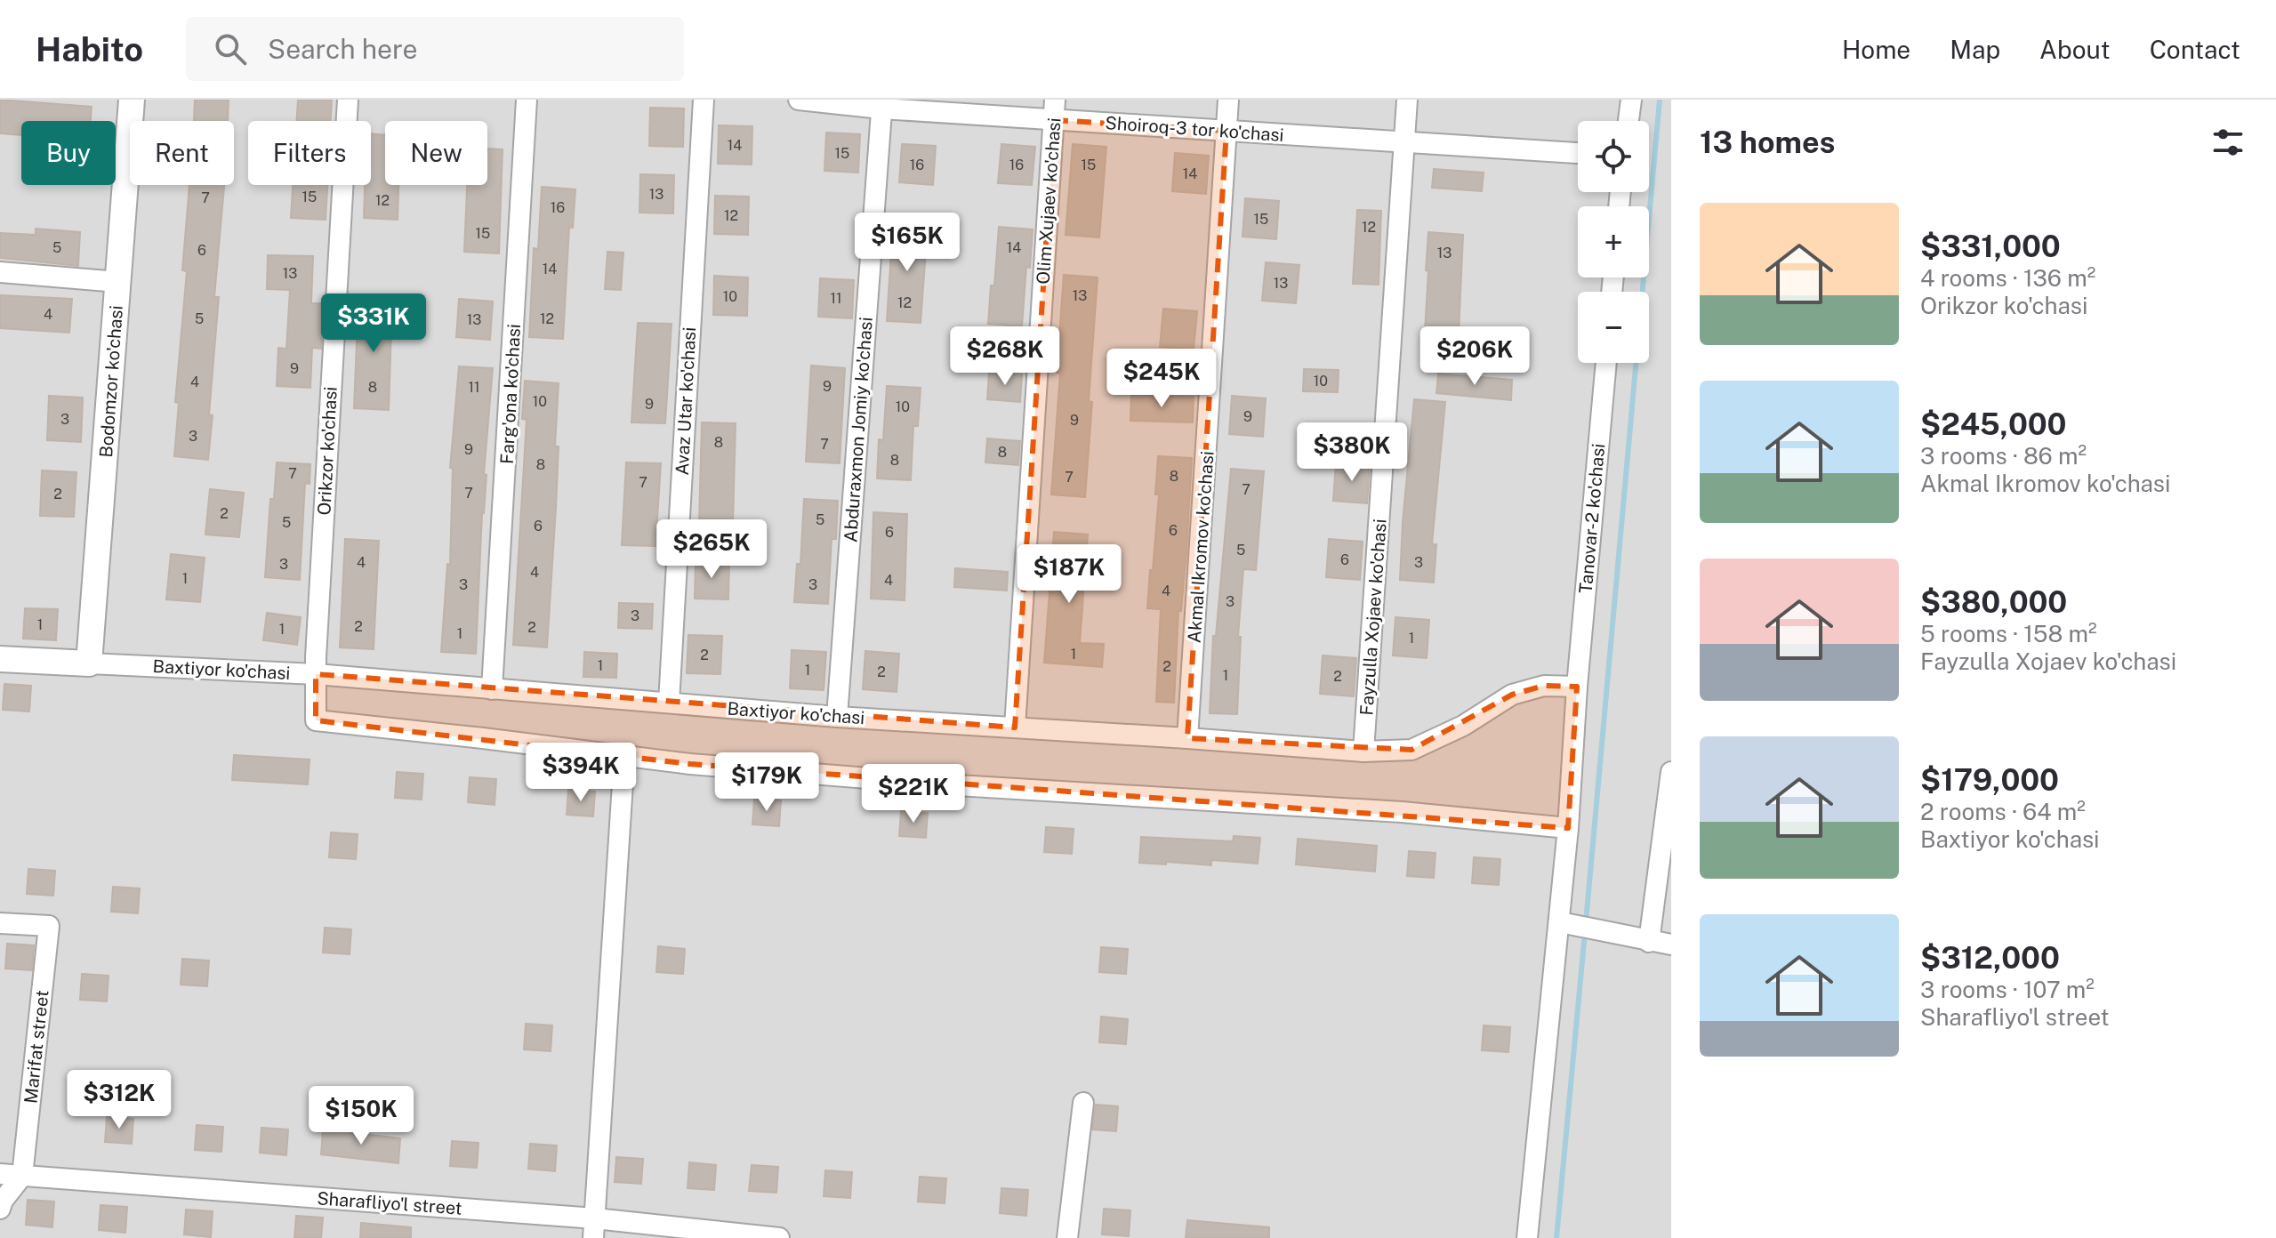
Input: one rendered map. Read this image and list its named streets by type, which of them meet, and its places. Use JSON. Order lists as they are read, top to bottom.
{
  "streets": {
    "street": [
      "Shoiroq-3 tor ko'chasi",
      "Olim Xujaev ko'chasi",
      "Bodomzor ko'chasi",
      "Farg'ona ko'chasi",
      "Avaz Utar ko'chasi",
      "Abduraxmon Jomiy ko'chasi",
      "Orikzor ko'chasi",
      "Tanovar-2 ko'chasi",
      "Akmal Ikromov ko'chasi",
      "Fayzulla Xojaev ko'chasi",
      "Baxtiyor ko'chasi",
      "Marifat street",
      "Sharafliyo'l street"
    ]
  },
  "crossings": [
    ["Shoiroq-3 tor ko'chasi", "Olim Xujaev ko'chasi"],
    ["Shoiroq-3 tor ko'chasi", "Abduraxmon Jomiy ko'chasi"],
    ["Shoiroq-3 tor ko'chasi", "Akmal Ikromov ko'chasi"],
    ["Shoiroq-3 tor ko'chasi", "Fayzulla Xojaev ko'chasi"],
    ["Olim Xujaev ko'chasi", "Baxtiyor ko'chasi"],
    ["Bodomzor ko'chasi", "Baxtiyor ko'chasi"],
    ["Farg'ona ko'chasi", "Baxtiyor ko'chasi"],
    ["Avaz Utar ko'chasi", "Baxtiyor ko'chasi"],
    ["Abduraxmon Jomiy ko'chasi", "Baxtiyor ko'chasi"],
    ["Orikzor ko'chasi", "Baxtiyor ko'chasi"],
    ["Tanovar-2 ko'chasi", "Baxtiyor ko'chasi"],
    ["Akmal Ikromov ko'chasi", "Baxtiyor ko'chasi"],
    ["Fayzulla Xojaev ko'chasi", "Baxtiyor ko'chasi"],
    ["Marifat street", "Sharafliyo'l street"]
  ],
  "house_numbers": [
    "14",
    "15",
    "16",
    "16",
    "15",
    "14",
    "13",
    "15",
    "7",
    "12",
    "16",
    "12",
    "15",
    "12",
    "15",
    "5",
    "14",
    "6",
    "13",
    "14",
    "13",
    "13",
    "13",
    "10",
    "11",
    "12",
    "4",
    "5",
    "12",
    "13",
    "9",
    "10",
    "4",
    "9",
    "8",
    "11",
    "10",
    "9",
    "10",
    "9",
    "3",
    "9",
    "3",
    "8",
    "7",
    "9",
    "8",
    "8",
    "8",
    "7",
    "8",
    "7",
    "7",
    "7",
    "7",
    "2",
    "2",
    "5",
    "5",
    "6",
    "6",
    "6",
    "5",
    "6",
    "4",
    "3",
    "3",
    "4",
    "1",
    "4",
    "3",
    "3",
    "4",
    "3",
    "3",
    "1",
    "2",
    "2",
    "1",
    "1",
    "1",
    "1",
    "2",
    "1",
    "2",
    "1",
    "2",
    "1",
    "2"
  ],
  "page": {
    "header": "Habito",
    "search": "Search here",
    "nav": [
      "Home",
      "Map",
      "About",
      "Contact"
    ],
    "heading": "13 homes",
    "map_buttons": ["+", "−"],
    "chip": [
      "Buy",
      "Rent",
      "Filters",
      "New"
    ],
    "list": [
      {
        "name": "$331,000",
        "note": "4 rooms · 136 m² · Orikzor ko'chasi"
      },
      {
        "name": "$245,000",
        "note": "3 rooms · 86 m² · Akmal Ikromov ko'chasi"
      },
      {
        "name": "$380,000",
        "note": "5 rooms · 158 m² · Fayzulla Xojaev ko'chasi"
      },
      {
        "name": "$179,000",
        "note": "2 rooms · 64 m² · Baxtiyor ko'chasi"
      },
      {
        "name": "$312,000",
        "note": "3 rooms · 107 m² · Sharafliyo'l street"
      }
    ],
    "price": [
      "$165K",
      "$331K",
      "$268K",
      "$206K",
      "$245K",
      "$380K",
      "$265K",
      "$187K",
      "$394K",
      "$179K",
      "$221K",
      "$312K",
      "$150K"
    ]
  }
}
